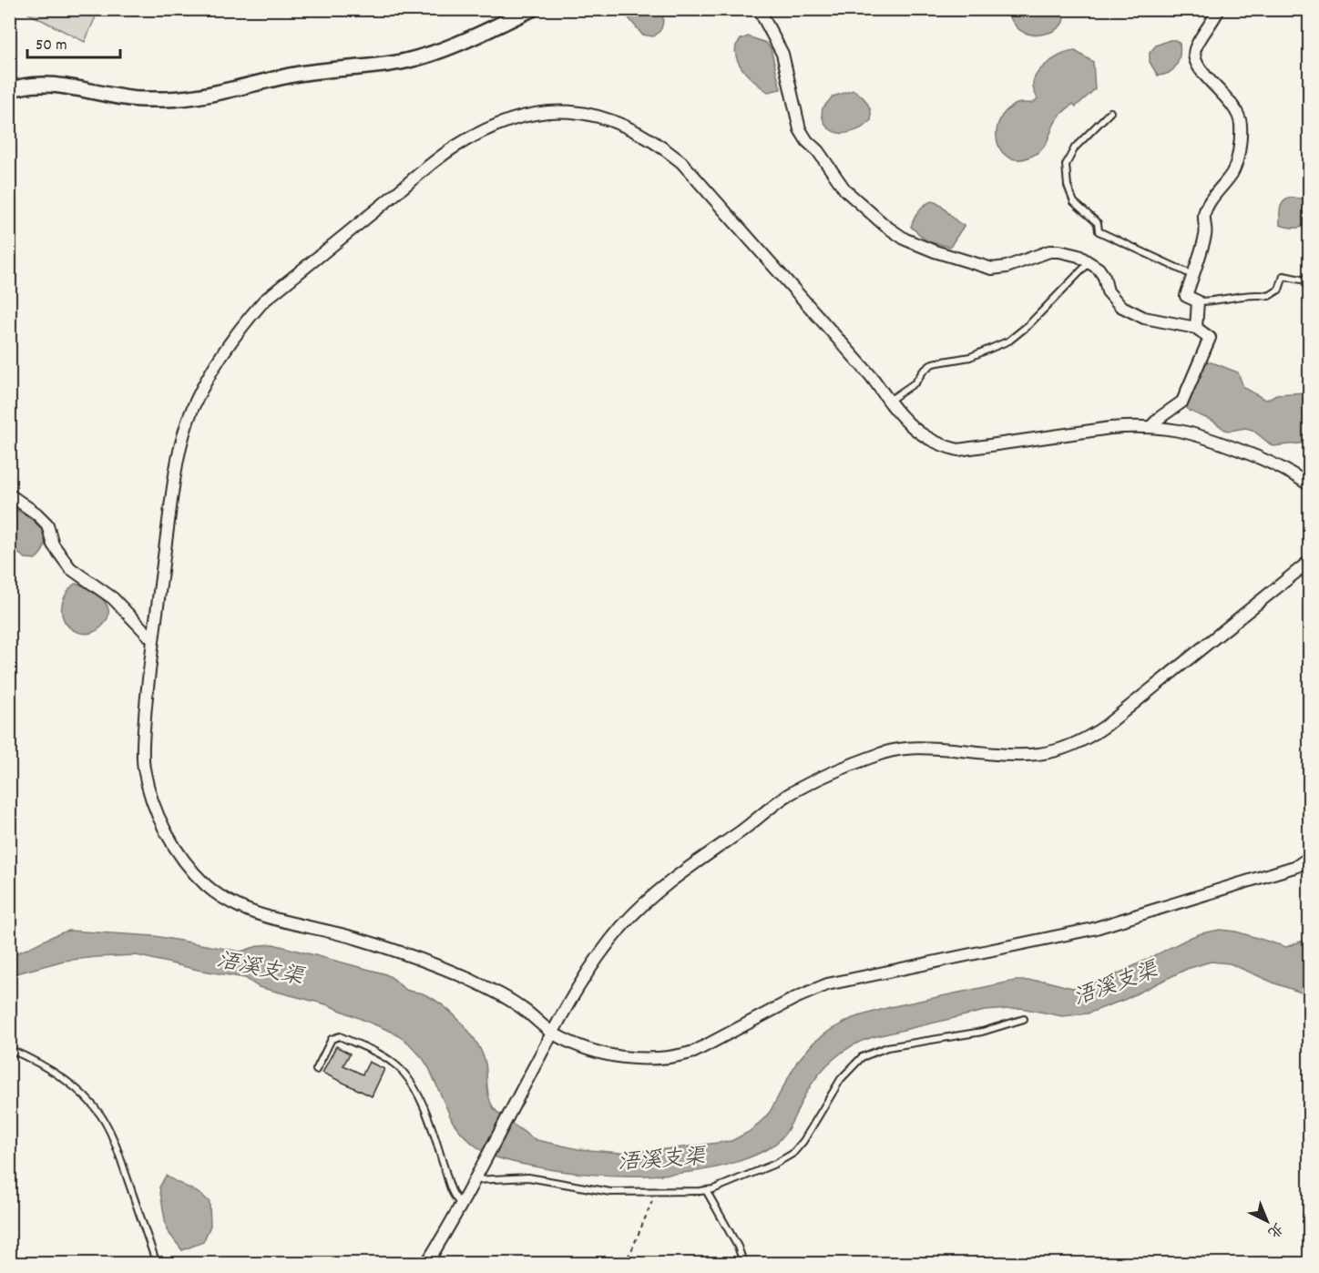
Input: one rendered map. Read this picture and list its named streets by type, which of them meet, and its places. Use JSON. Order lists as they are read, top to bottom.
{
  "water": ["浯溪支渠"],
  "scale_bar": "50 m",
  "north": "bottom right"
}
